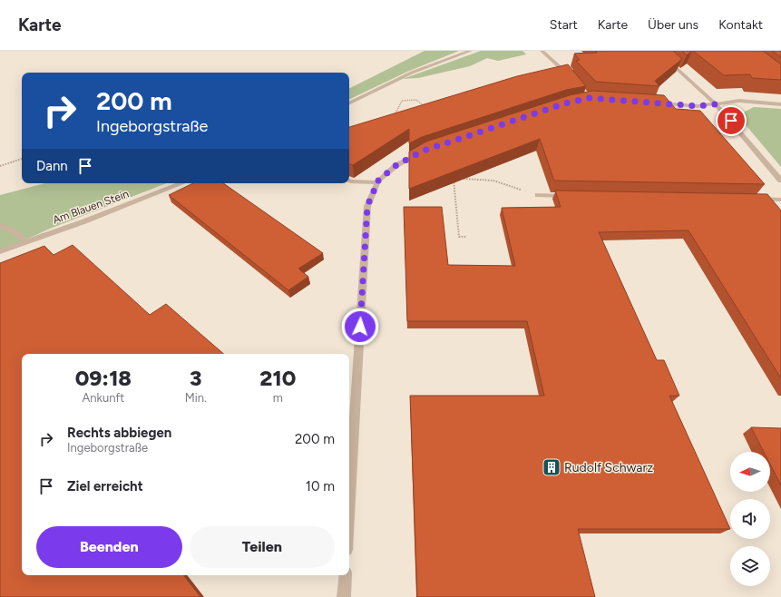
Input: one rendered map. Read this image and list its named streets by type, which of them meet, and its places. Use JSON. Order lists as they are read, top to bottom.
{
  "streets": {
    "street": ["Am Blauen Stein"]
  },
  "places": {
    "building": ["Rudolf Schwarz"]
  },
  "north": "left",
  "page": {
    "header": "Karte",
    "nav": [
      "Start",
      "Karte",
      "Über uns",
      "Kontakt"
    ],
    "turn": ["200 m", "Ingeborgstraße"],
    "then": "Dann",
    "eta": [
      "09:18",
      "Ankunft",
      "3",
      "Min.",
      "210",
      "m"
    ],
    "list": [
      {
        "name": "Rechts abbiegen",
        "note": "Ingeborgstraße",
        "value": "200 m"
      },
      {
        "name": "Ziel erreicht",
        "value": "10 m"
      }
    ],
    "buttons": ["Beenden", "Teilen"]
  }
}
